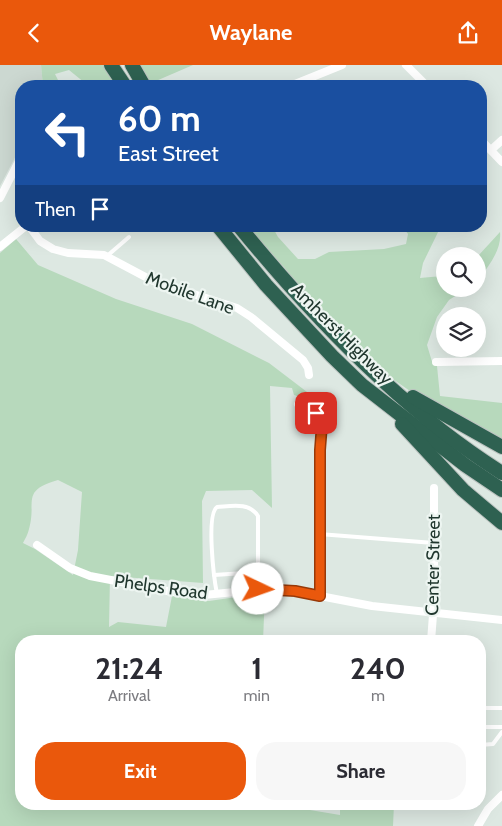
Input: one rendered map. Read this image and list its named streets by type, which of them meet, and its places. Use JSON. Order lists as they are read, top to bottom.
{
  "streets": {
    "highway": ["Amherst Highway"],
    "street": ["Mobile Lane", "Center Street", "Phelps Road"]
  },
  "crossings": [
    ["Center Street", "Phelps Road"]
  ],
  "page": {
    "header": "Waylane",
    "turn": ["60 m", "East Street"],
    "then": "Then",
    "eta": [
      "21:24",
      "Arrival",
      "1",
      "min",
      "240",
      "m"
    ],
    "buttons": ["Exit", "Share"]
  }
}
